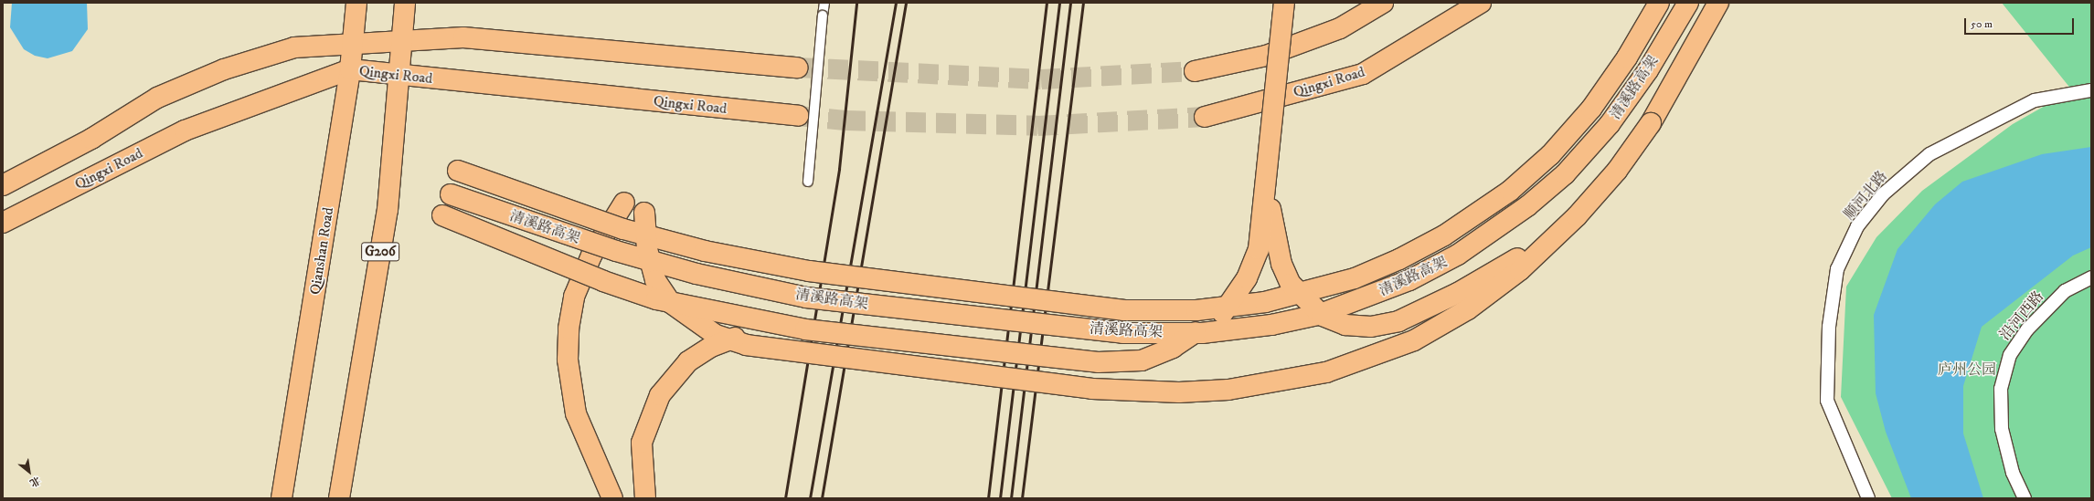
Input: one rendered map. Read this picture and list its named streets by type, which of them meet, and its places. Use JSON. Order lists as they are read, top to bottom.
{
  "streets": {
    "main road": [
      "Qingxi Road",
      "清溪路高架",
      "Qianshan Road",
      "G206"
    ],
    "street": ["顺河北路", "沿河西路"]
  },
  "crossings": [
    ["Qingxi Road", "Qianshan Road"],
    ["Qingxi Road", "G206"]
  ],
  "parks": ["庐州公园"],
  "scale_bar": "50 m",
  "north": "bottom right"
}
